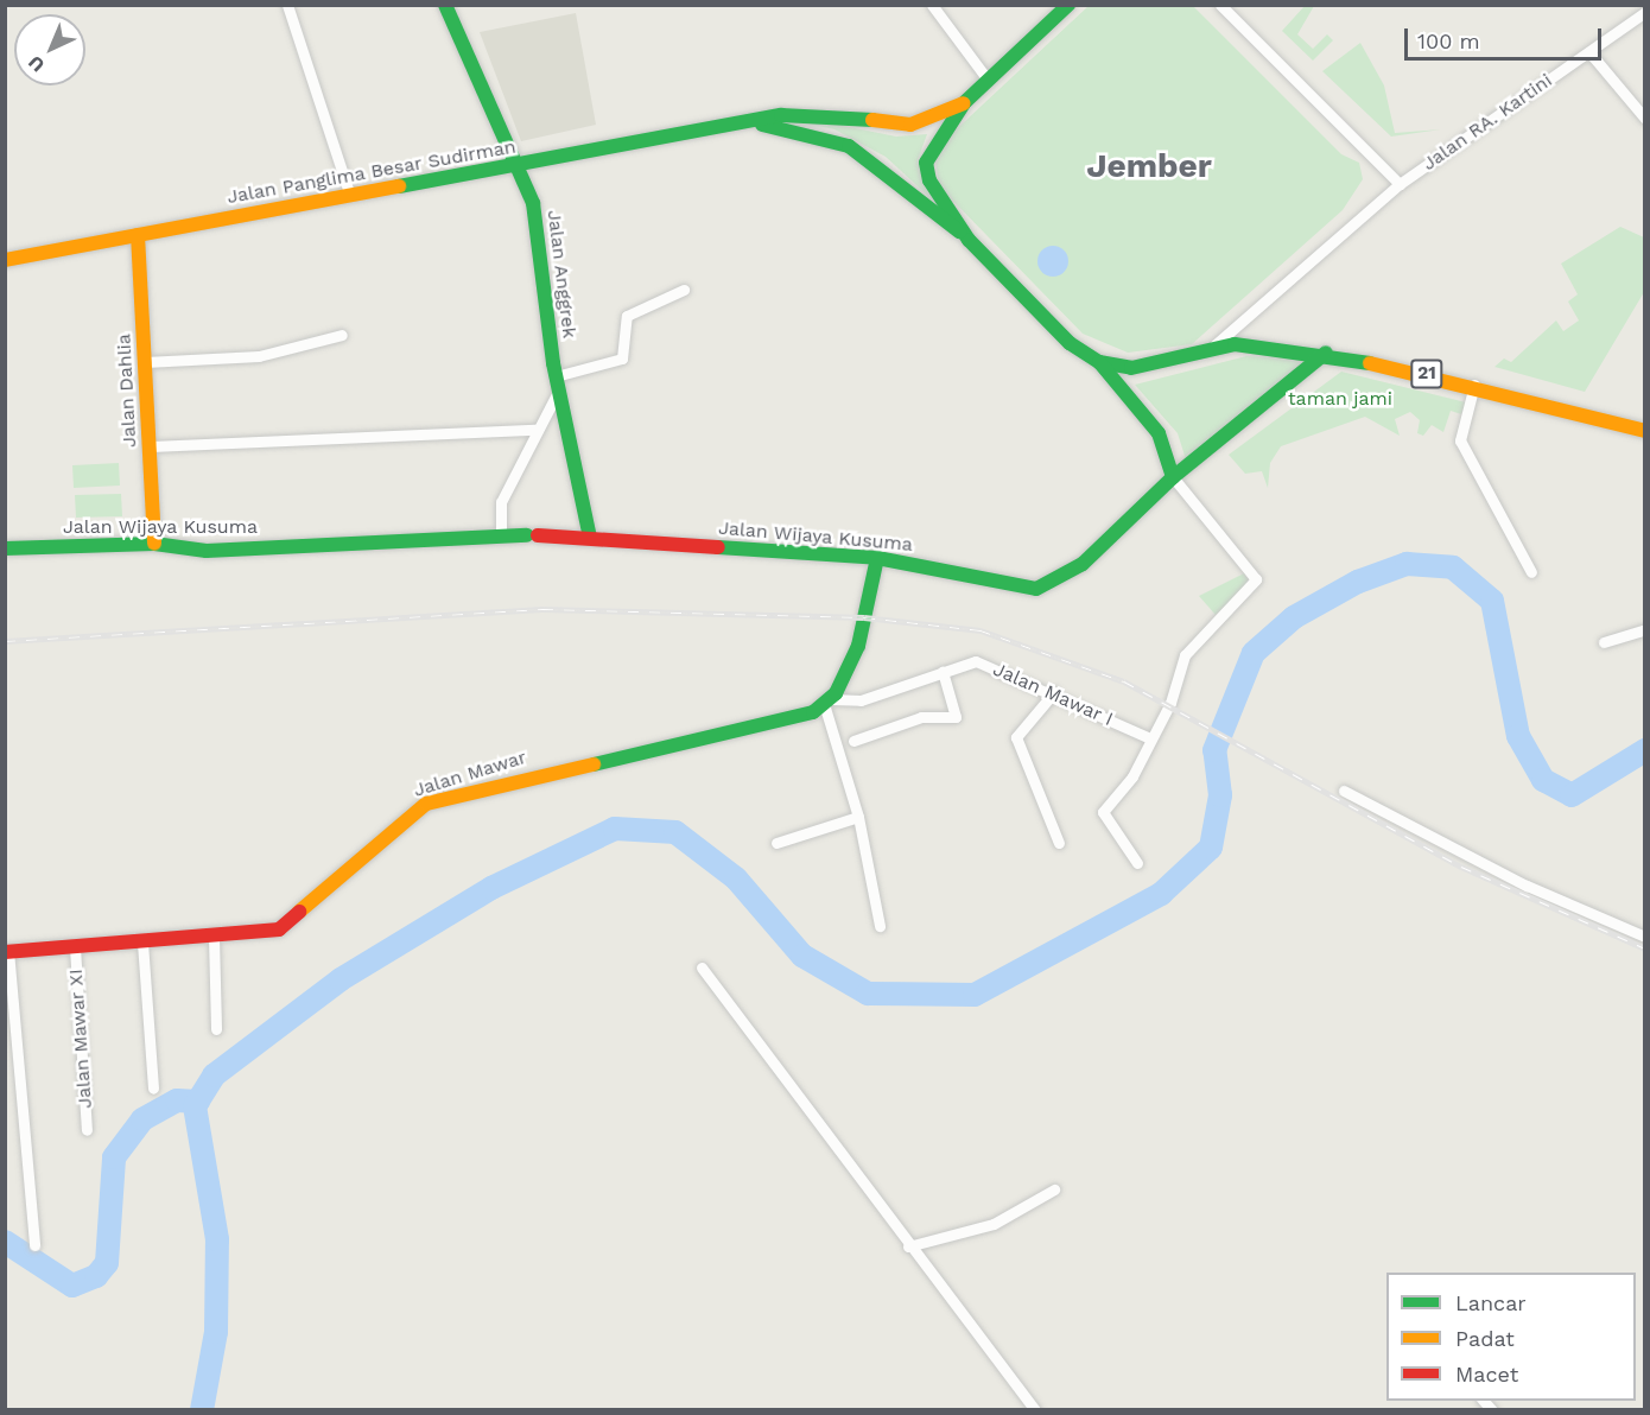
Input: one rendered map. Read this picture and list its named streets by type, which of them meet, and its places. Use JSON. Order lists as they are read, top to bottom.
{
  "streets": {
    "main road": [
      "Jalan Panglima Besar Sudirman",
      "Jalan Anggrek",
      "21",
      "Jalan Dahlia",
      "Jalan Wijaya Kusuma",
      "Jalan Mawar"
    ],
    "street": ["Jalan RA. Kartini", "Jalan Mawar I", "Jalan Mawar XI"]
  },
  "crossings": [
    ["Jalan RA. Kartini", "21"],
    ["Jalan Panglima Besar Sudirman", "Jalan Anggrek"],
    ["Jalan Panglima Besar Sudirman", "21"],
    ["Jalan Panglima Besar Sudirman", "Jalan Dahlia"],
    ["Jalan Anggrek", "Jalan Wijaya Kusuma"],
    ["21", "Jalan Wijaya Kusuma"],
    ["Jalan Dahlia", "Jalan Wijaya Kusuma"],
    ["Jalan Mawar I", "Jalan Mawar"],
    ["Jalan Mawar", "Jalan Mawar XI"]
  ],
  "districts": ["Jember"],
  "parks": ["taman jami"],
  "legend": ["Lancar", "Padat", "Macet"],
  "scale_bar": "100 m",
  "north": "bottom left"
}
